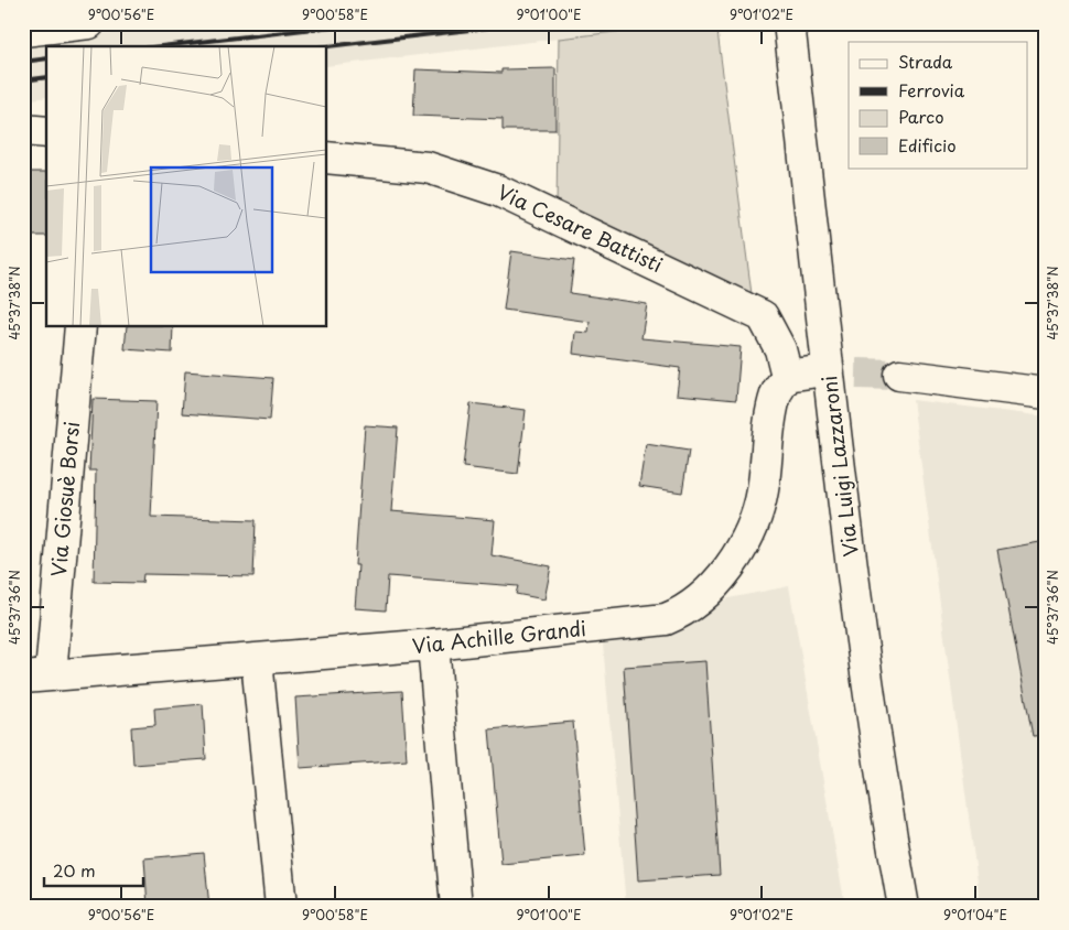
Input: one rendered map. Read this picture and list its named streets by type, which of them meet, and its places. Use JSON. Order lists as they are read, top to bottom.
{
  "streets": {
    "street": [
      "Via Cesare Battisti",
      "Via Luigi Lazzaroni",
      "Via Giosuè Borsi",
      "Via Achille Grandi"
    ]
  },
  "crossings": [
    ["Via Cesare Battisti", "Via Achille Grandi"],
    ["Via Giosuè Borsi", "Via Achille Grandi"]
  ],
  "legend": [
    "Strada",
    "Ferrovia",
    "Parco",
    "Edificio"
  ],
  "scale_bar": "20 m",
  "coordinates": [
    "9°00'56\"E",
    "9°00'58\"E",
    "9°01'00\"E",
    "9°01'02\"E",
    "45°37'38\"N",
    "45°37'36\"N",
    "9°01'04\"E"
  ]
}
